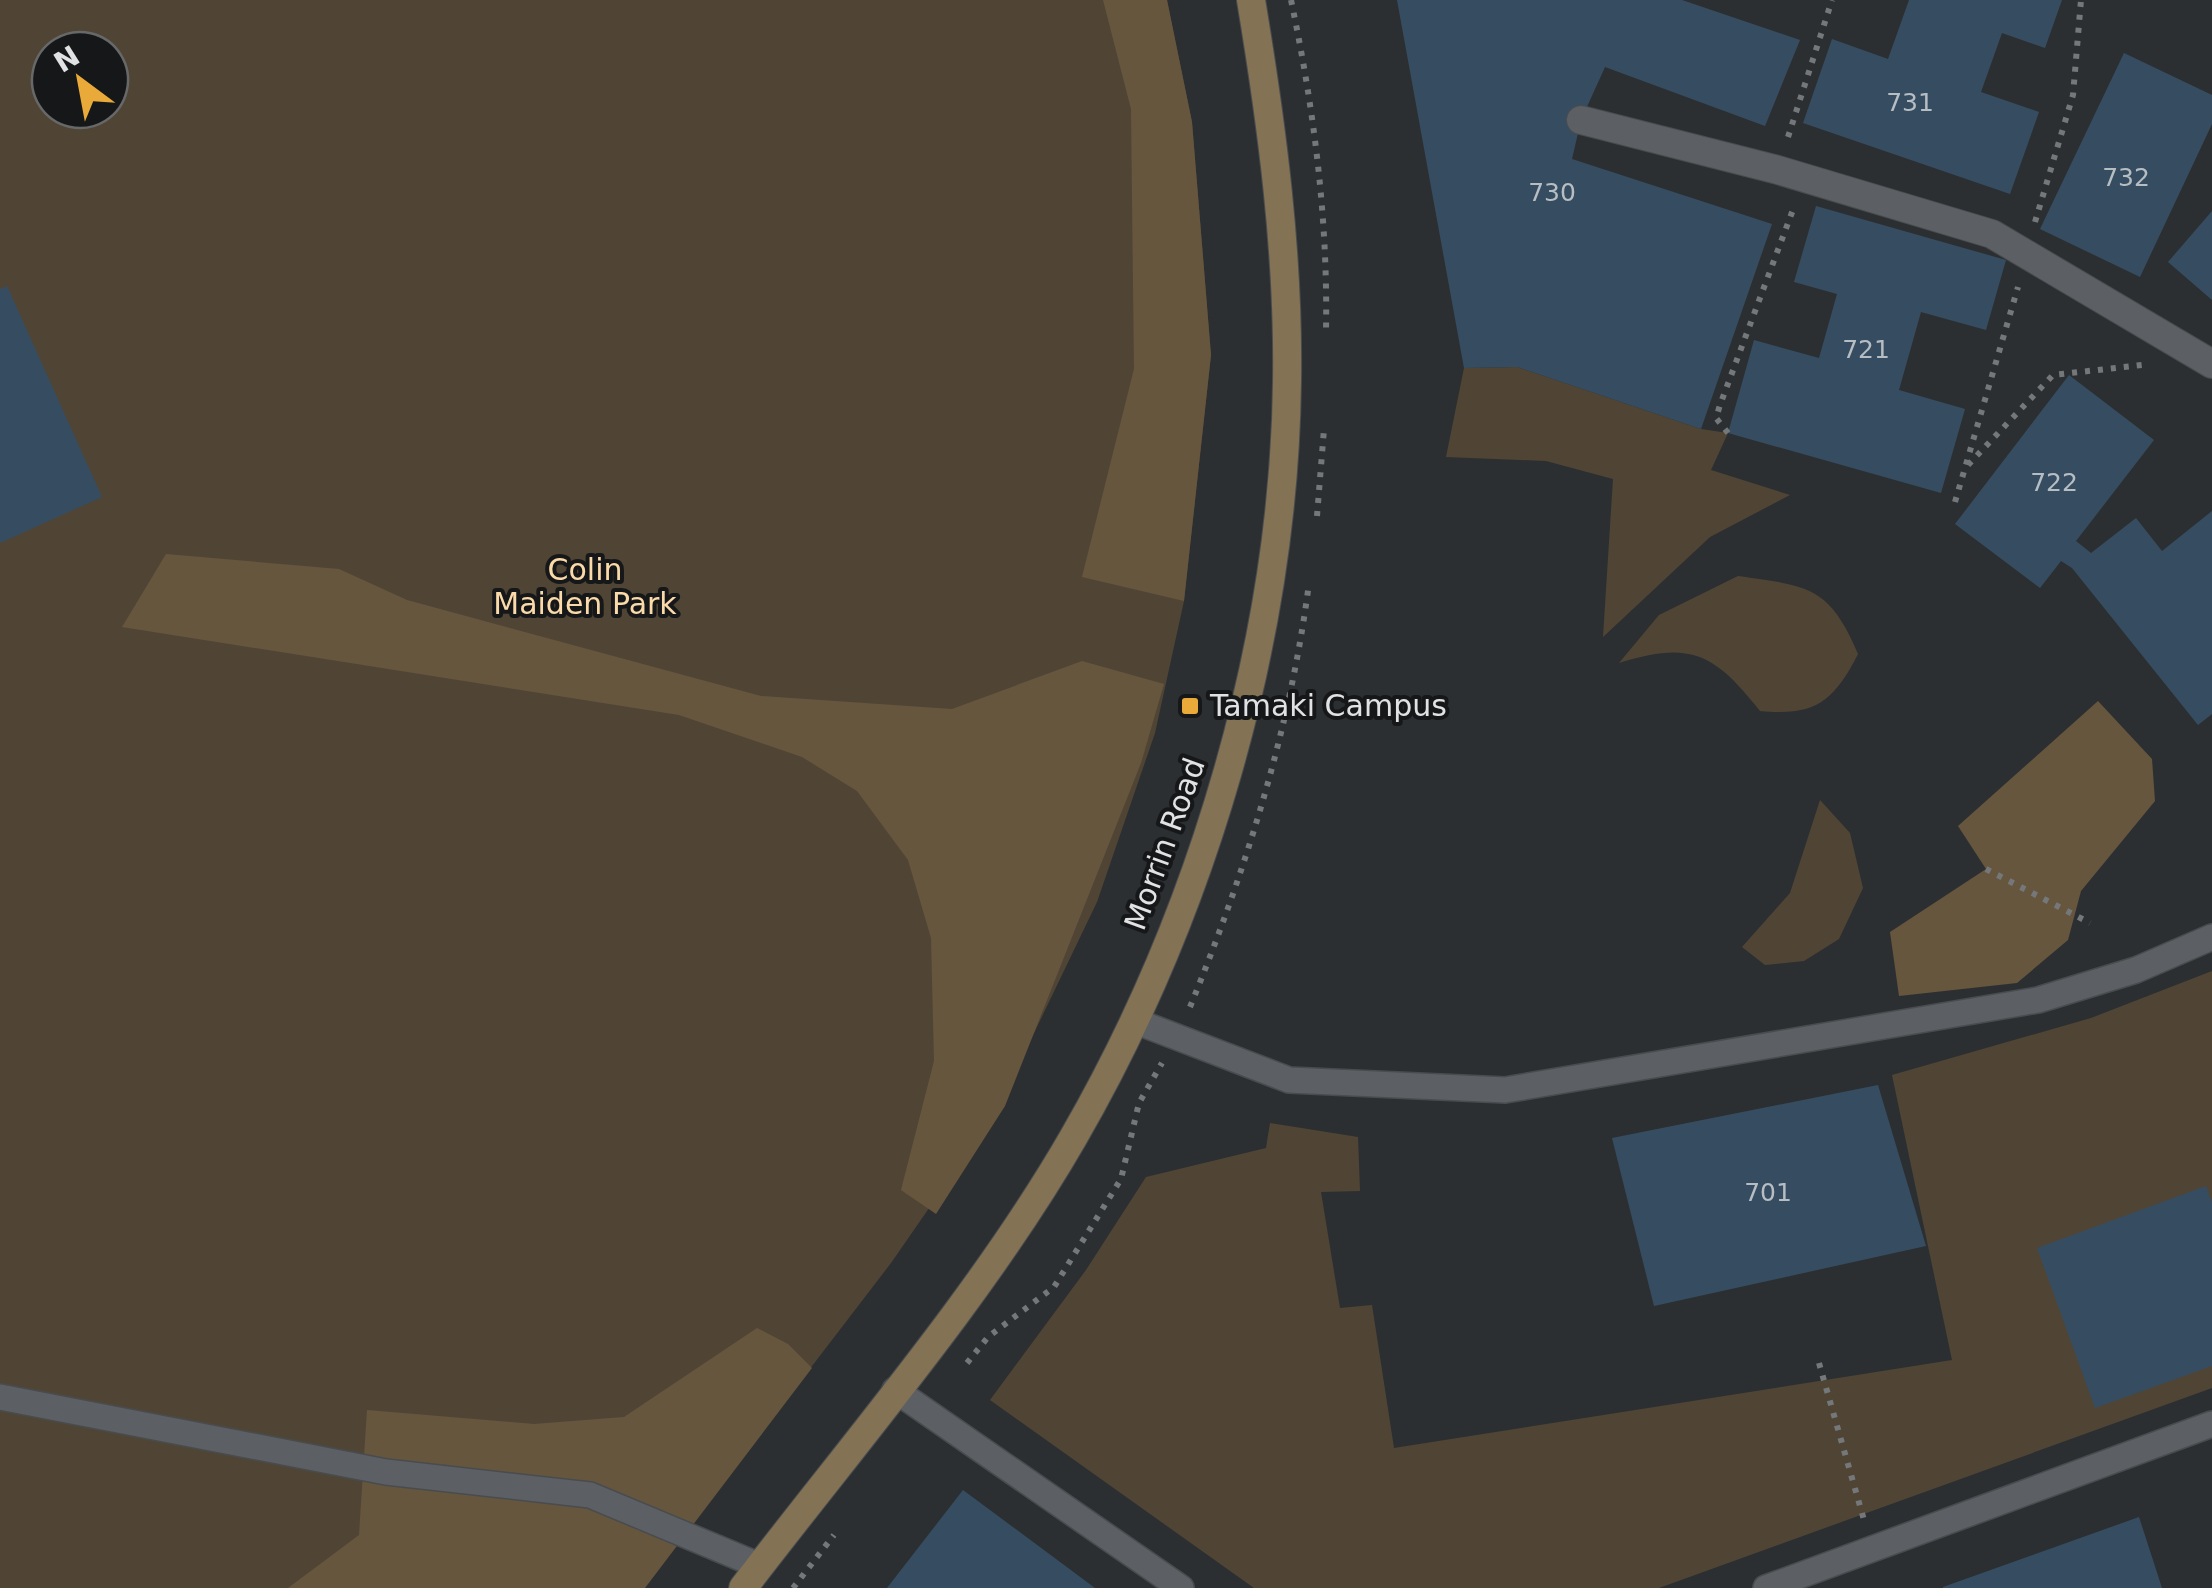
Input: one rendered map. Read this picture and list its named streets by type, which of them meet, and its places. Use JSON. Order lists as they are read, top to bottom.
{
  "streets": {
    "main road": ["Morrin Road"]
  },
  "parks": ["Colin Maiden Park"],
  "places": {
    "transit": ["Tamaki Campus"]
  },
  "house_numbers": [
    "731",
    "732",
    "730",
    "721",
    "722",
    "701"
  ],
  "north": "top left"
}
